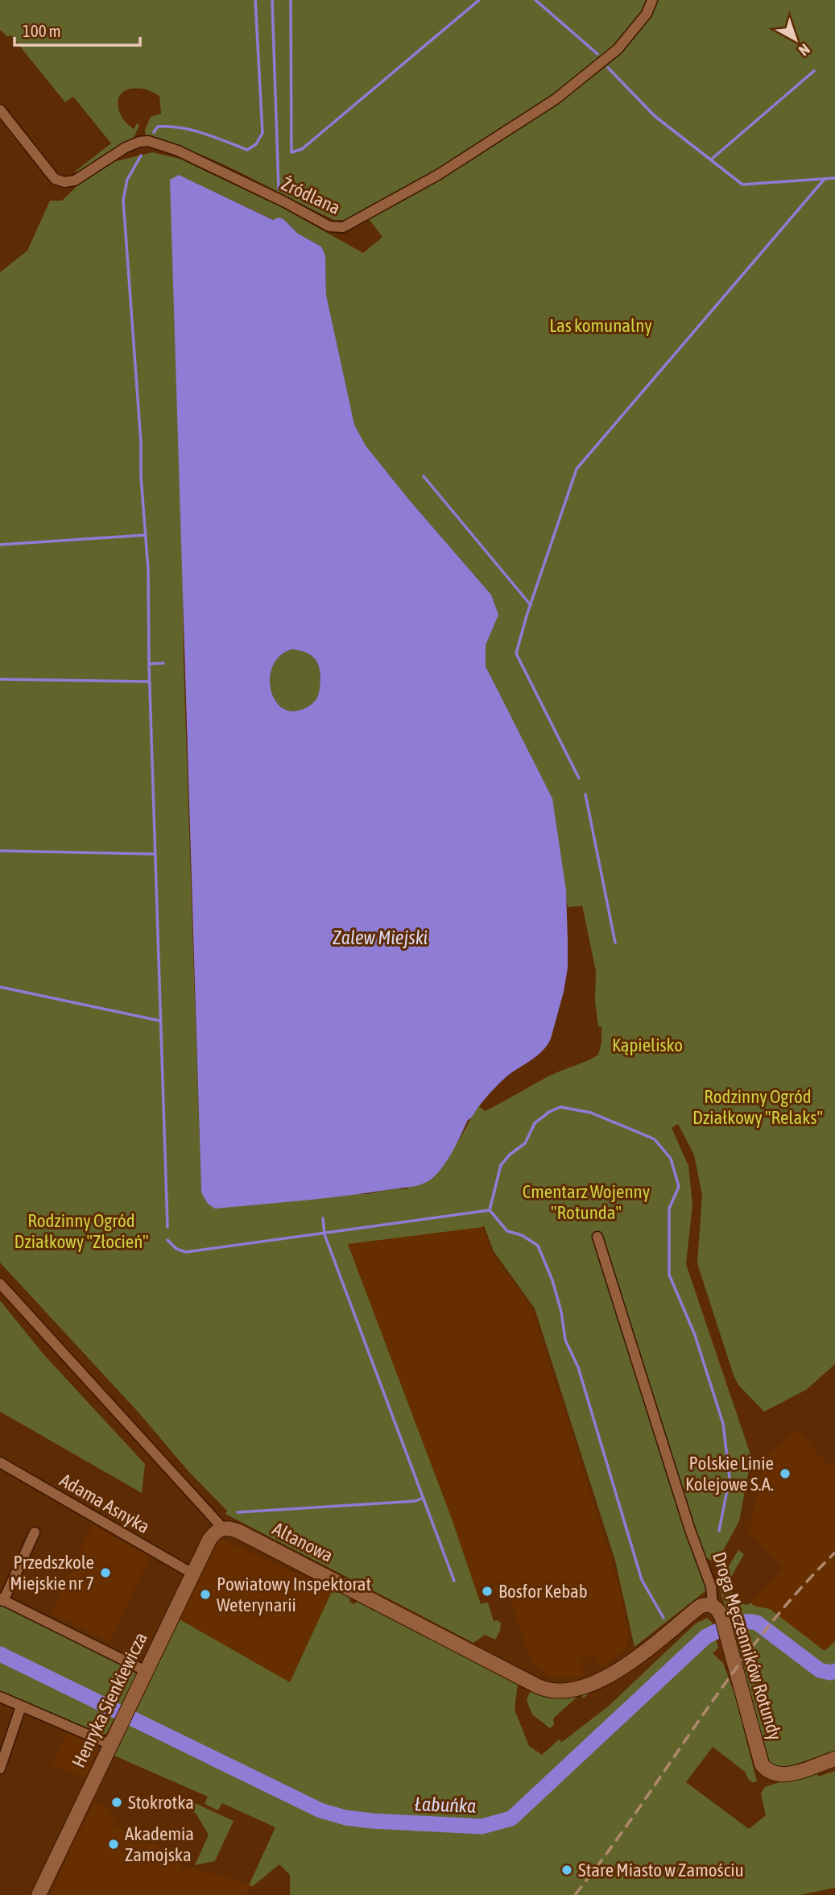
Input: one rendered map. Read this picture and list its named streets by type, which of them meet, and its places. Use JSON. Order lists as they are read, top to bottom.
{
  "streets": {
    "street": [
      "Źródlana",
      "Adama Asnyka",
      "Altanowa",
      "Droga Męczenników Rotundy",
      "Henryka Sienkiewicza"
    ]
  },
  "crossings": [
    ["Adama Asnyka", "Henryka Sienkiewicza"],
    ["Altanowa", "Droga Męczenników Rotundy"],
    ["Altanowa", "Henryka Sienkiewicza"]
  ],
  "water": ["Zalew Miejski", "Łabuńka"],
  "parks": [
    "Las komunalny",
    "Kąpielisko",
    "Rodzinny Ogród Działkowy \"Relaks\"",
    "Cmentarz Wojenny \"Rotunda\"",
    "Rodzinny Ogród Działkowy \"Złocień\""
  ],
  "places": [
    "Polskie Linie Kolejowe S.A.",
    "Przedszkole Miejskie nr 7",
    "Bosfor Kebab",
    "Powiatowy Inspektorat Weterynarii",
    "Stokrotka",
    "Akademia Zamojska",
    "Stare Miasto w Zamościu"
  ],
  "scale_bar": "100 m",
  "north": "bottom right"
}
